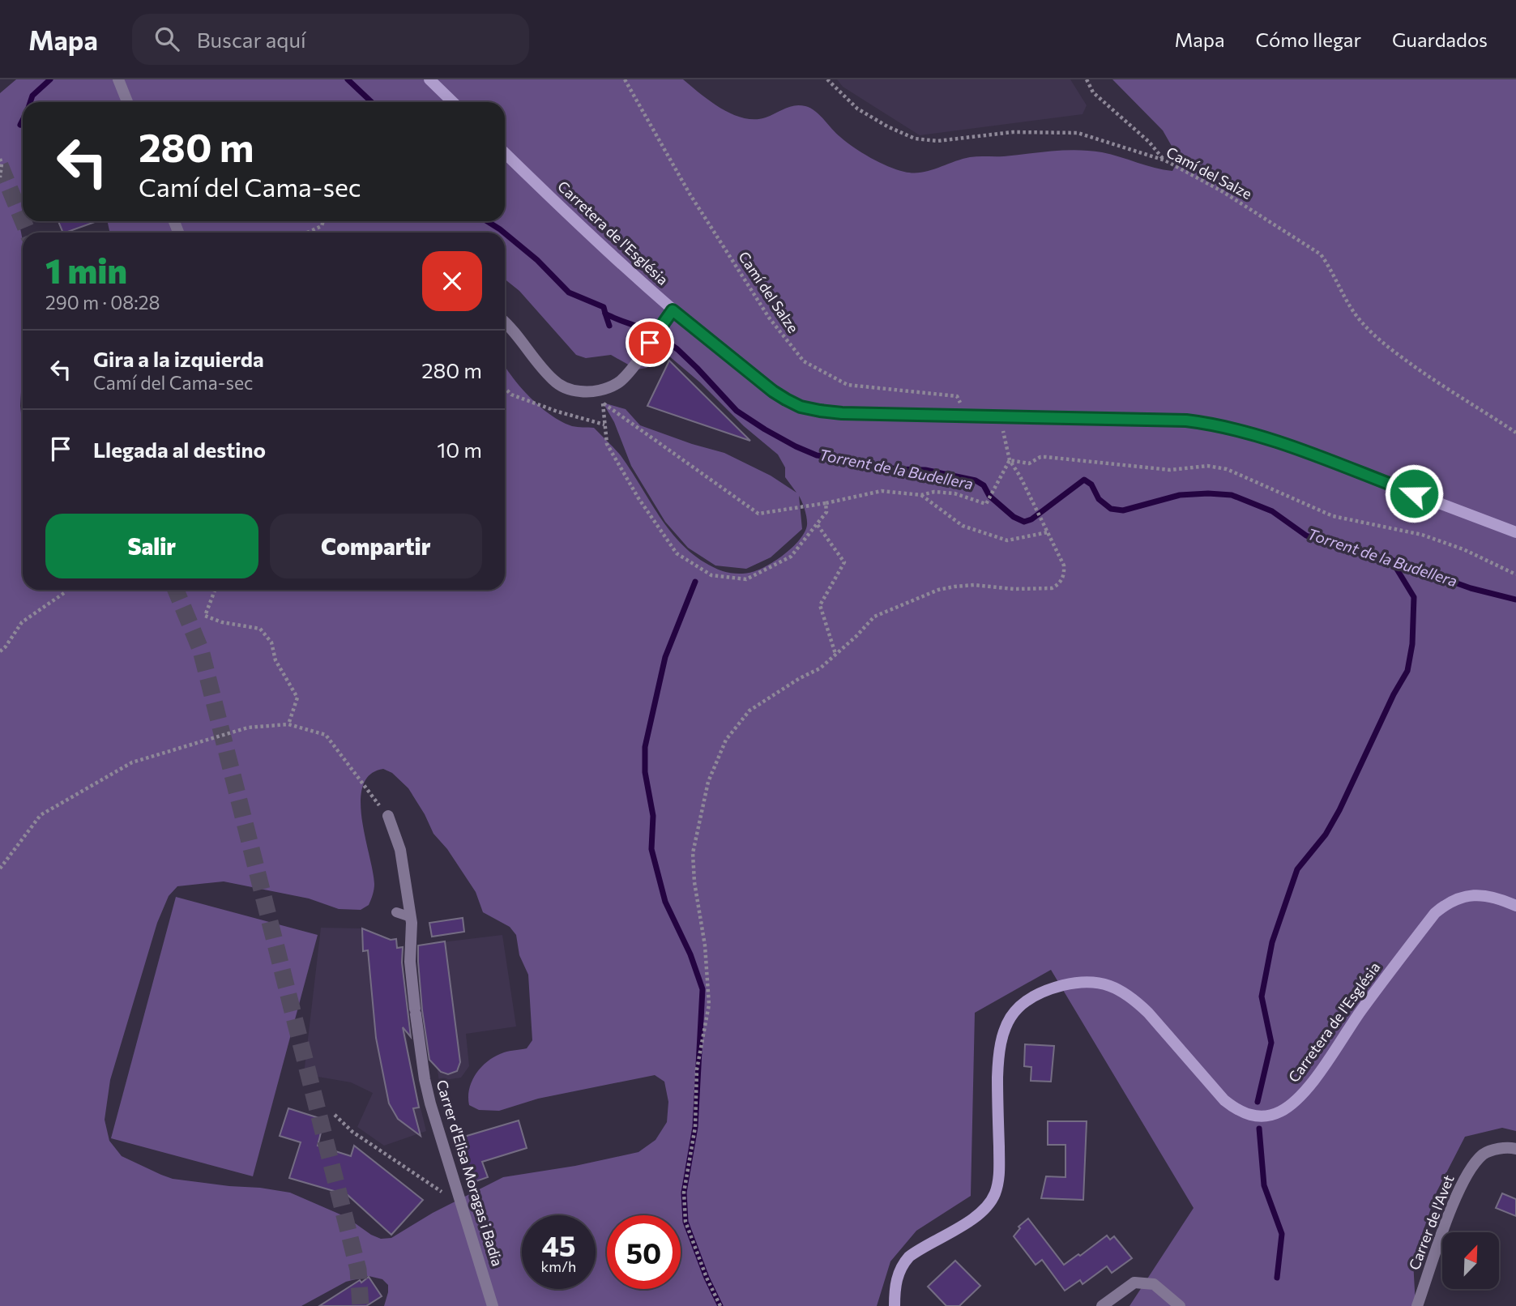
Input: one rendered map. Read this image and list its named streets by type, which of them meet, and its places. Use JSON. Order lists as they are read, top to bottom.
{
  "streets": {
    "main road": ["Carretera de l'Església"],
    "street": ["Carrer d'Elisa Moragas i Badia", "Carrer de l'Avet"],
    "path": ["Camí del Salze"]
  },
  "crossings": [
    ["Camí del Salze", "Carretera de l'Església"]
  ],
  "water": ["Torrent de la Budellera"],
  "north": "top right",
  "page": {
    "header": "Mapa",
    "search": "Buscar aquí",
    "nav": ["Mapa", "Cómo llegar", "Guardados"],
    "turn": ["280 m", "Camí del Cama-sec"],
    "heading": ["1 min", "290 m · 08:28"],
    "list": [
      {
        "name": "Gira a la izquierda",
        "note": "Camí del Cama-sec",
        "value": "280 m"
      },
      {
        "name": "Llegada al destino",
        "value": "10 m"
      }
    ],
    "buttons": ["Salir", "Compartir"],
    "speed": "45 km/h",
    "limit": "50"
  }
}
